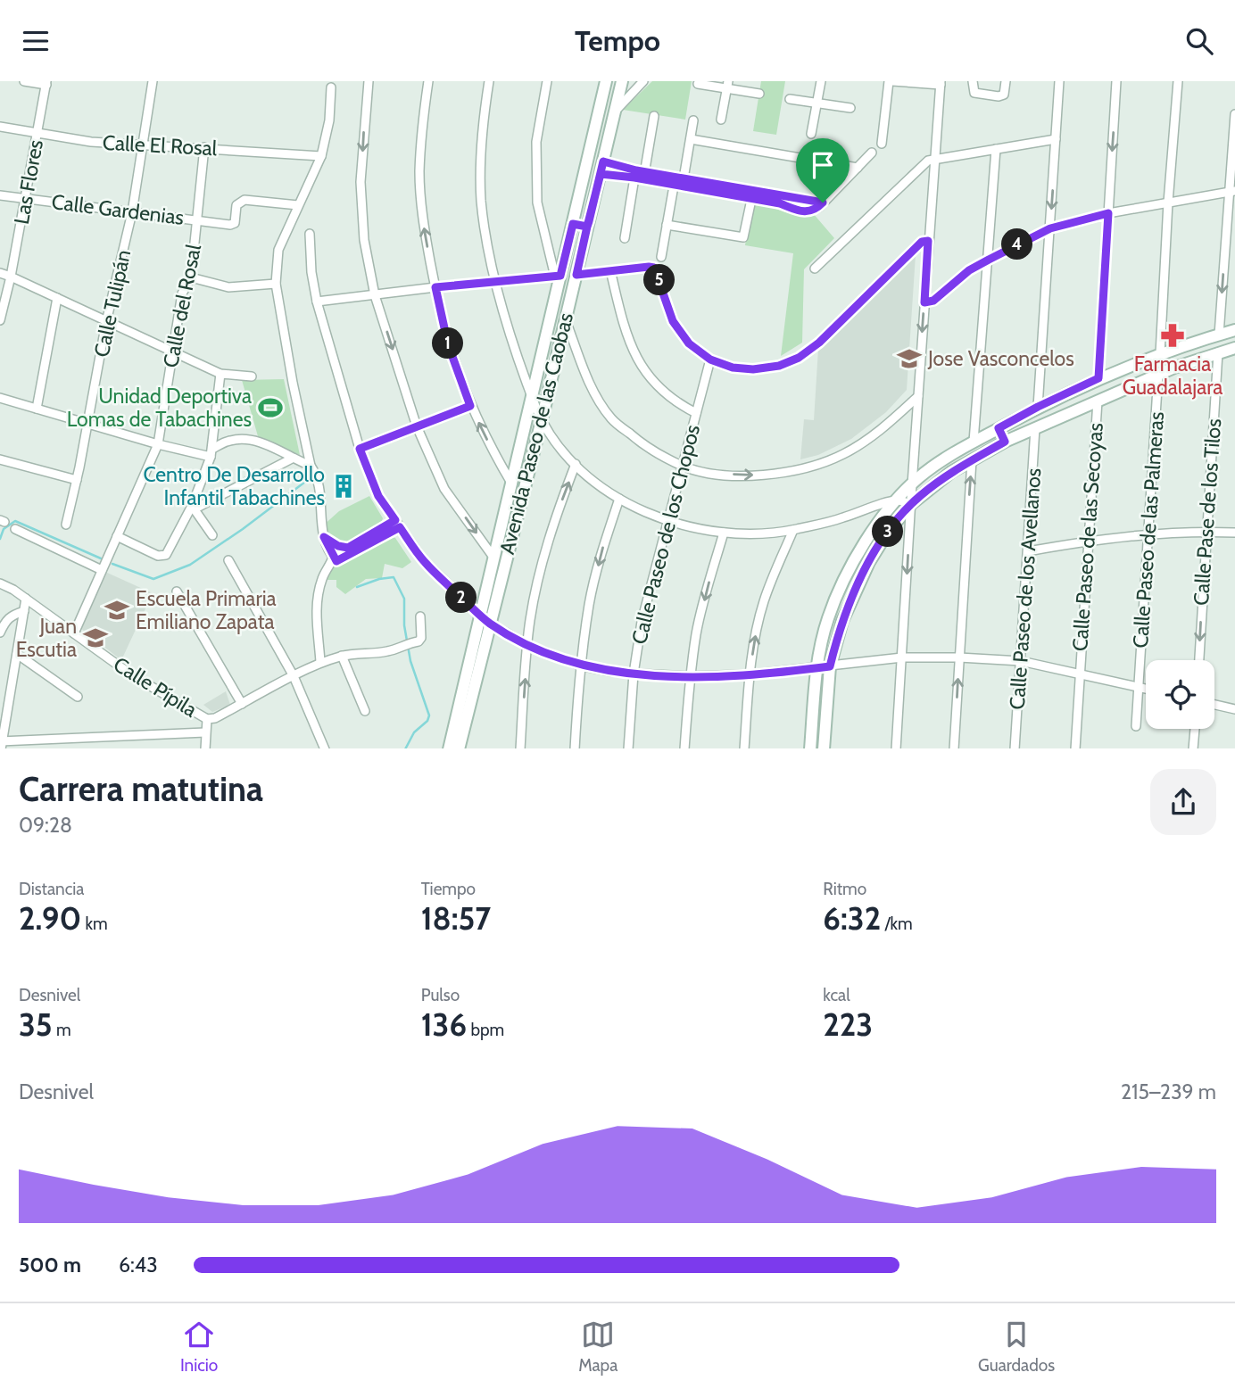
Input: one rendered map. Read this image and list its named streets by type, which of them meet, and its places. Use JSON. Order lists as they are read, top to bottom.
{
  "streets": {
    "main road": ["Avenida Paseo de las Caobas"],
    "street": [
      "Calle El Rosal",
      "Las Flores",
      "Calle Gardenias",
      "Calle Tulipán",
      "Calle del Rosal",
      "Calle Pase de los Tilos",
      "Calle Paseo de las Palmeras",
      "Calle Paseo de los Chopos",
      "Calle Paseo de las Secoyas",
      "Calle Paseo de los Avellanos",
      "Calle Pípila"
    ]
  },
  "crossings": [
    ["Calle El Rosal", "Las Flores"],
    ["Calle El Rosal", "Calle Tulipán"],
    ["Calle El Rosal", "Calle del Rosal"],
    ["Las Flores", "Calle Gardenias"],
    ["Calle Gardenias", "Calle Tulipán"],
    ["Calle Gardenias", "Calle del Rosal"],
    ["Calle del Rosal", "Calle Pípila"]
  ],
  "one_way": ["Calle Pase de los Tilos"],
  "places": {
    "pharmacy": ["Farmacia Guadalajara"],
    "school or university": ["Jose Vasconcelos", "Escuela Primaria Emiliano Zapata", "Juan Escutia"],
    "sports": ["Unidad Deportiva Lomas de Tabachines"],
    "building": ["Centro De Desarrollo Infantil Tabachines"]
  },
  "page": {
    "header": "Tempo",
    "pins": [
      "4",
      "5",
      "1",
      "3",
      "2"
    ],
    "heading": ["Carrera matutina", "09:28"],
    "stats": [
      ["Distancia", "2.90 km"],
      ["Tiempo", "18:57"],
      ["Ritmo", "6:32 /km"],
      ["Desnivel", "35 m"],
      ["Pulso", "136 bpm"],
      ["kcal", "223"]
    ],
    "chart": ["Desnivel", "215–239 m"],
    "list": [
      {
        "name": "500 m",
        "note": "6:43"
      }
    ],
    "tabs": ["Inicio", "Mapa", "Guardados"]
  }
}
